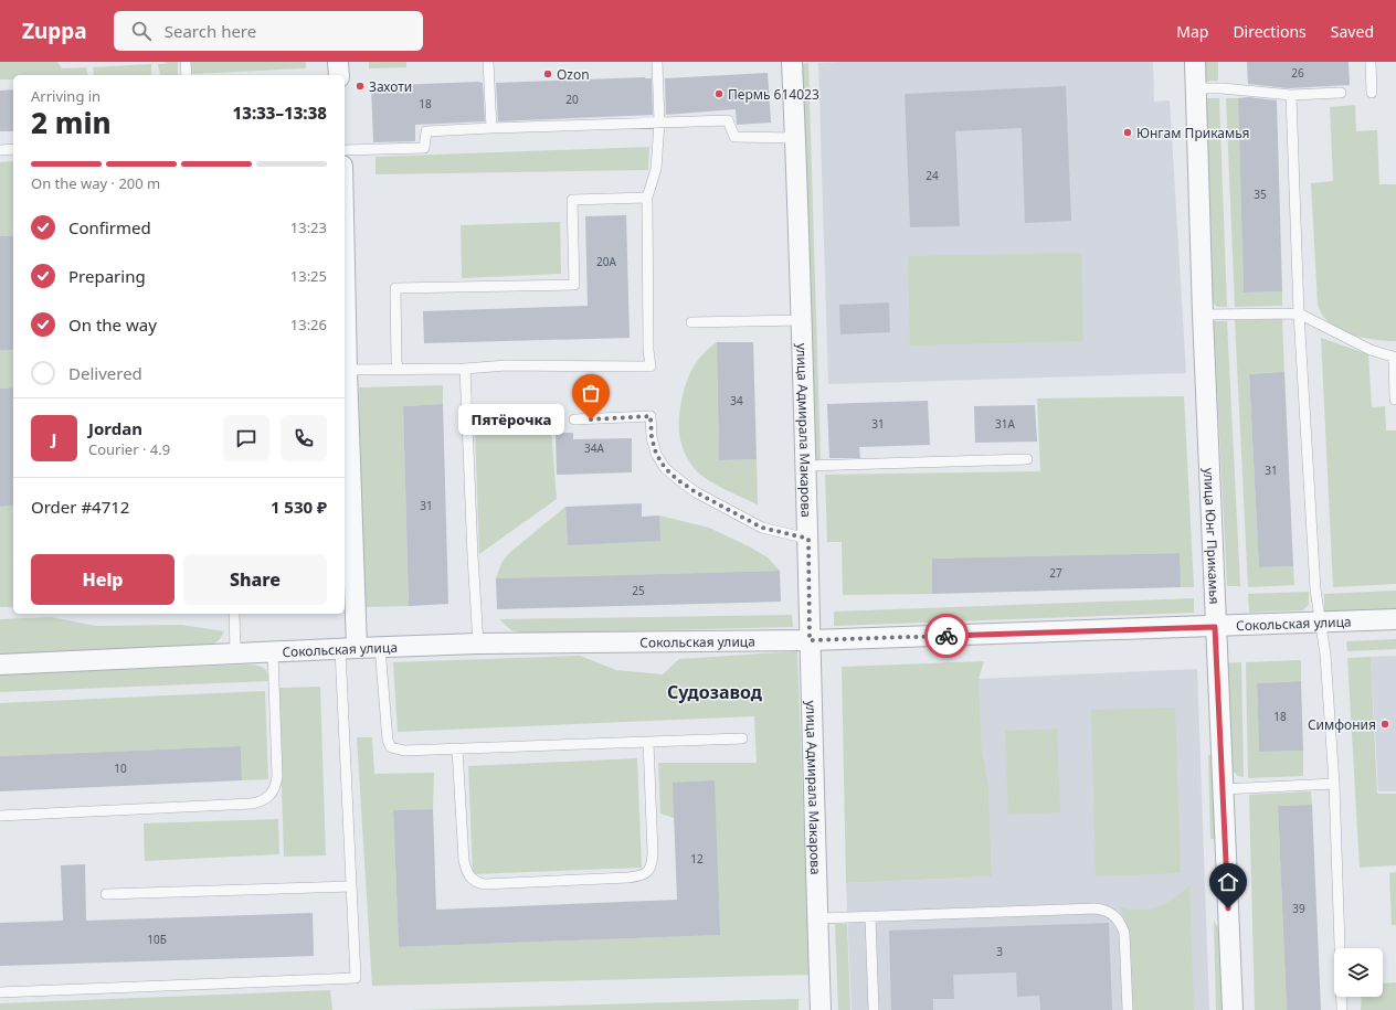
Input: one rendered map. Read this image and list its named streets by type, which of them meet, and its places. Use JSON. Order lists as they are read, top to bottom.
{
  "streets": {
    "street": ["улица Адмирала Макарова", "улица Юнг Прикамья", "Сокольская улица"]
  },
  "crossings": [
    ["улица Адмирала Макарова", "Сокольская улица"],
    ["улица Юнг Прикамья", "Сокольская улица"]
  ],
  "districts": ["Судозавод"],
  "places": [
    "Ozon",
    "Захоти",
    "Пермь 614023",
    "Юнгам Прикамья",
    "Пятёрочка",
    "Симфония"
  ],
  "house_numbers": [
    "26",
    "20",
    "18",
    "24",
    "35",
    "20А",
    "34",
    "31",
    "31А",
    "34А",
    "31",
    "31",
    "27",
    "25",
    "18",
    "10",
    "12",
    "39",
    "10Б",
    "3"
  ],
  "page": {
    "header": "Zuppa",
    "search": "Search here",
    "nav": ["Map", "Directions", "Saved"],
    "heading": ["2 min", "Arriving in", "13:33–13:38"],
    "panel": [
      "Jordan",
      "Courier · 4.9",
      "Order #4712",
      "1 530 ₽"
    ],
    "bar": "On the way · 200 m",
    "list": [
      ["Confirmed", "13:23"],
      ["Preparing", "13:25"],
      ["On the way", "13:26"],
      "Delivered"
    ],
    "bubble": "Пятёрочка",
    "round": "J",
    "buttons": ["Help", "Share"]
  }
}
